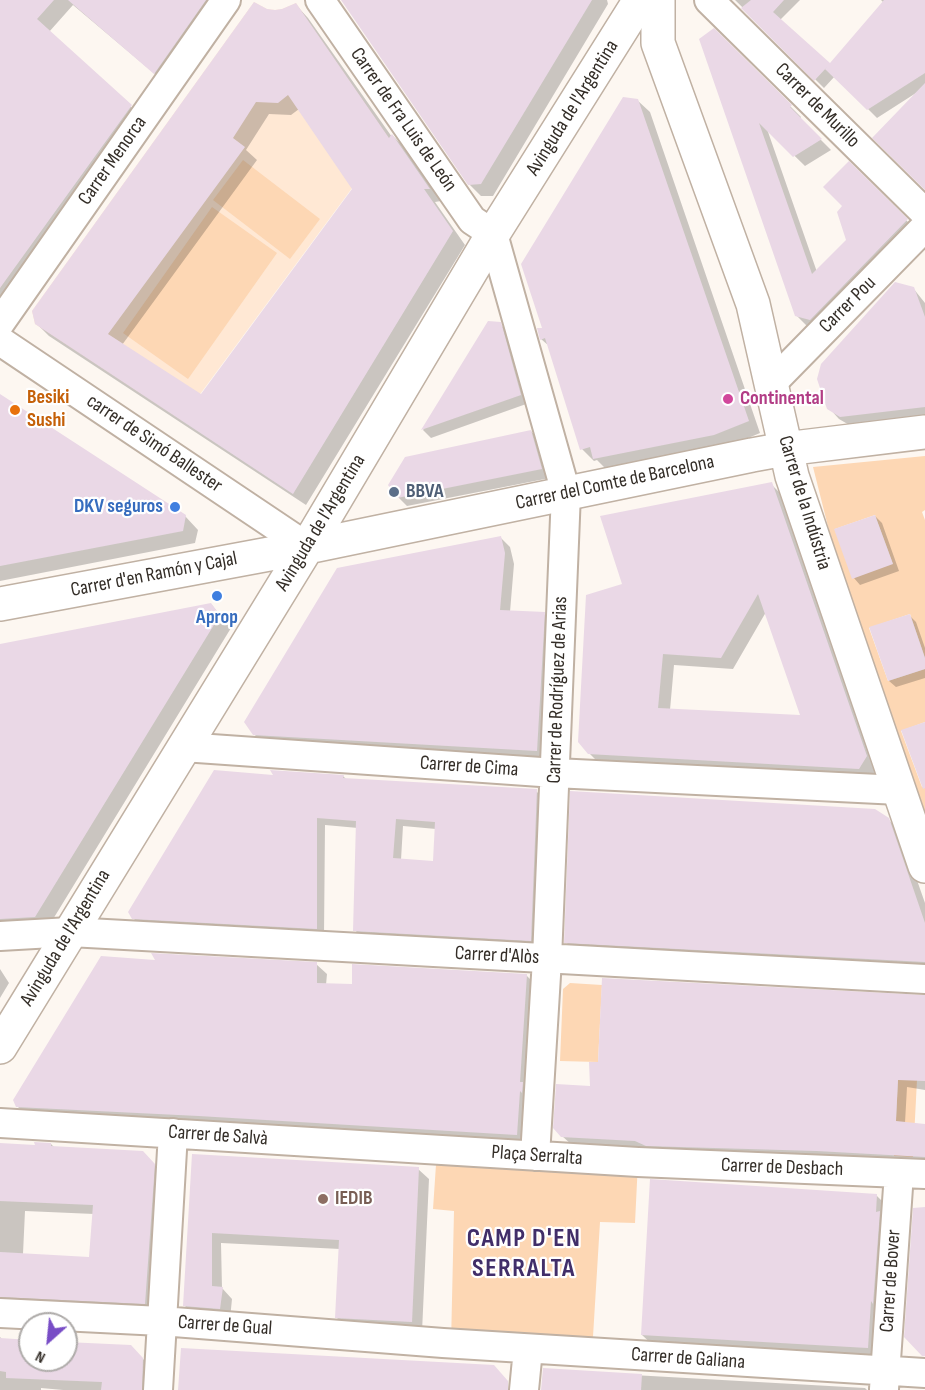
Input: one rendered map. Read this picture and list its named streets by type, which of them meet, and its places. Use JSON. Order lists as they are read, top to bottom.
{
  "streets": {
    "street": [
      "Carrer de Murillo",
      "Avinguda de l'Argentina",
      "Carrer de Fra Luis de León",
      "Carrer Menorca",
      "Carrer Pou",
      "carrer de Simó Ballester",
      "Carrer del Comte de Barcelona",
      "Carrer de la Indústria",
      "Carrer d'en Ramón y Cajal",
      "Carrer de Rodríguez de Arias",
      "Carrer de Cima",
      "Carrer d'Alòs",
      "Carrer de Salvà",
      "Plaça Serralta",
      "Carrer de Desbach",
      "Carrer de Bover",
      "Carrer de Gual",
      "Carrer de Galiana"
    ]
  },
  "crossings": [
    ["Carrer de Murillo", "Carrer Pou"],
    ["Avinguda de l'Argentina", "Carrer de Fra Luis de León"],
    ["Avinguda de l'Argentina", "carrer de Simó Ballester"],
    ["Avinguda de l'Argentina", "Carrer del Comte de Barcelona"],
    ["Avinguda de l'Argentina", "Carrer d'en Ramón y Cajal"],
    ["Avinguda de l'Argentina", "Carrer de Rodríguez de Arias"],
    ["Avinguda de l'Argentina", "Carrer de Cima"],
    ["Avinguda de l'Argentina", "Carrer d'Alòs"],
    ["Carrer de Fra Luis de León", "Carrer de Rodríguez de Arias"],
    ["Carrer Pou", "Carrer de la Indústria"],
    ["carrer de Simó Ballester", "Carrer del Comte de Barcelona"],
    ["carrer de Simó Ballester", "Carrer d'en Ramón y Cajal"],
    ["Carrer del Comte de Barcelona", "Carrer de la Indústria"],
    ["Carrer del Comte de Barcelona", "Carrer d'en Ramón y Cajal"],
    ["Carrer del Comte de Barcelona", "Carrer de Rodríguez de Arias"],
    ["Carrer de la Indústria", "Carrer de Cima"],
    ["Carrer de Rodríguez de Arias", "Carrer de Cima"],
    ["Carrer de Rodríguez de Arias", "Carrer d'Alòs"],
    ["Carrer de Rodríguez de Arias", "Plaça Serralta"],
    ["Carrer de Salvà", "Plaça Serralta"],
    ["Plaça Serralta", "Carrer de Desbach"],
    ["Carrer de Desbach", "Carrer de Bover"],
    ["Carrer de Bover", "Carrer de Galiana"],
    ["Carrer de Gual", "Carrer de Galiana"]
  ],
  "districts": ["CAMP D'EN SERRALTA"],
  "places": [
    "Continental",
    "Besiki Sushi",
    "BBVA",
    "DKV seguros",
    "Aprop",
    "IEDIB"
  ],
  "north": "bottom left"
}
